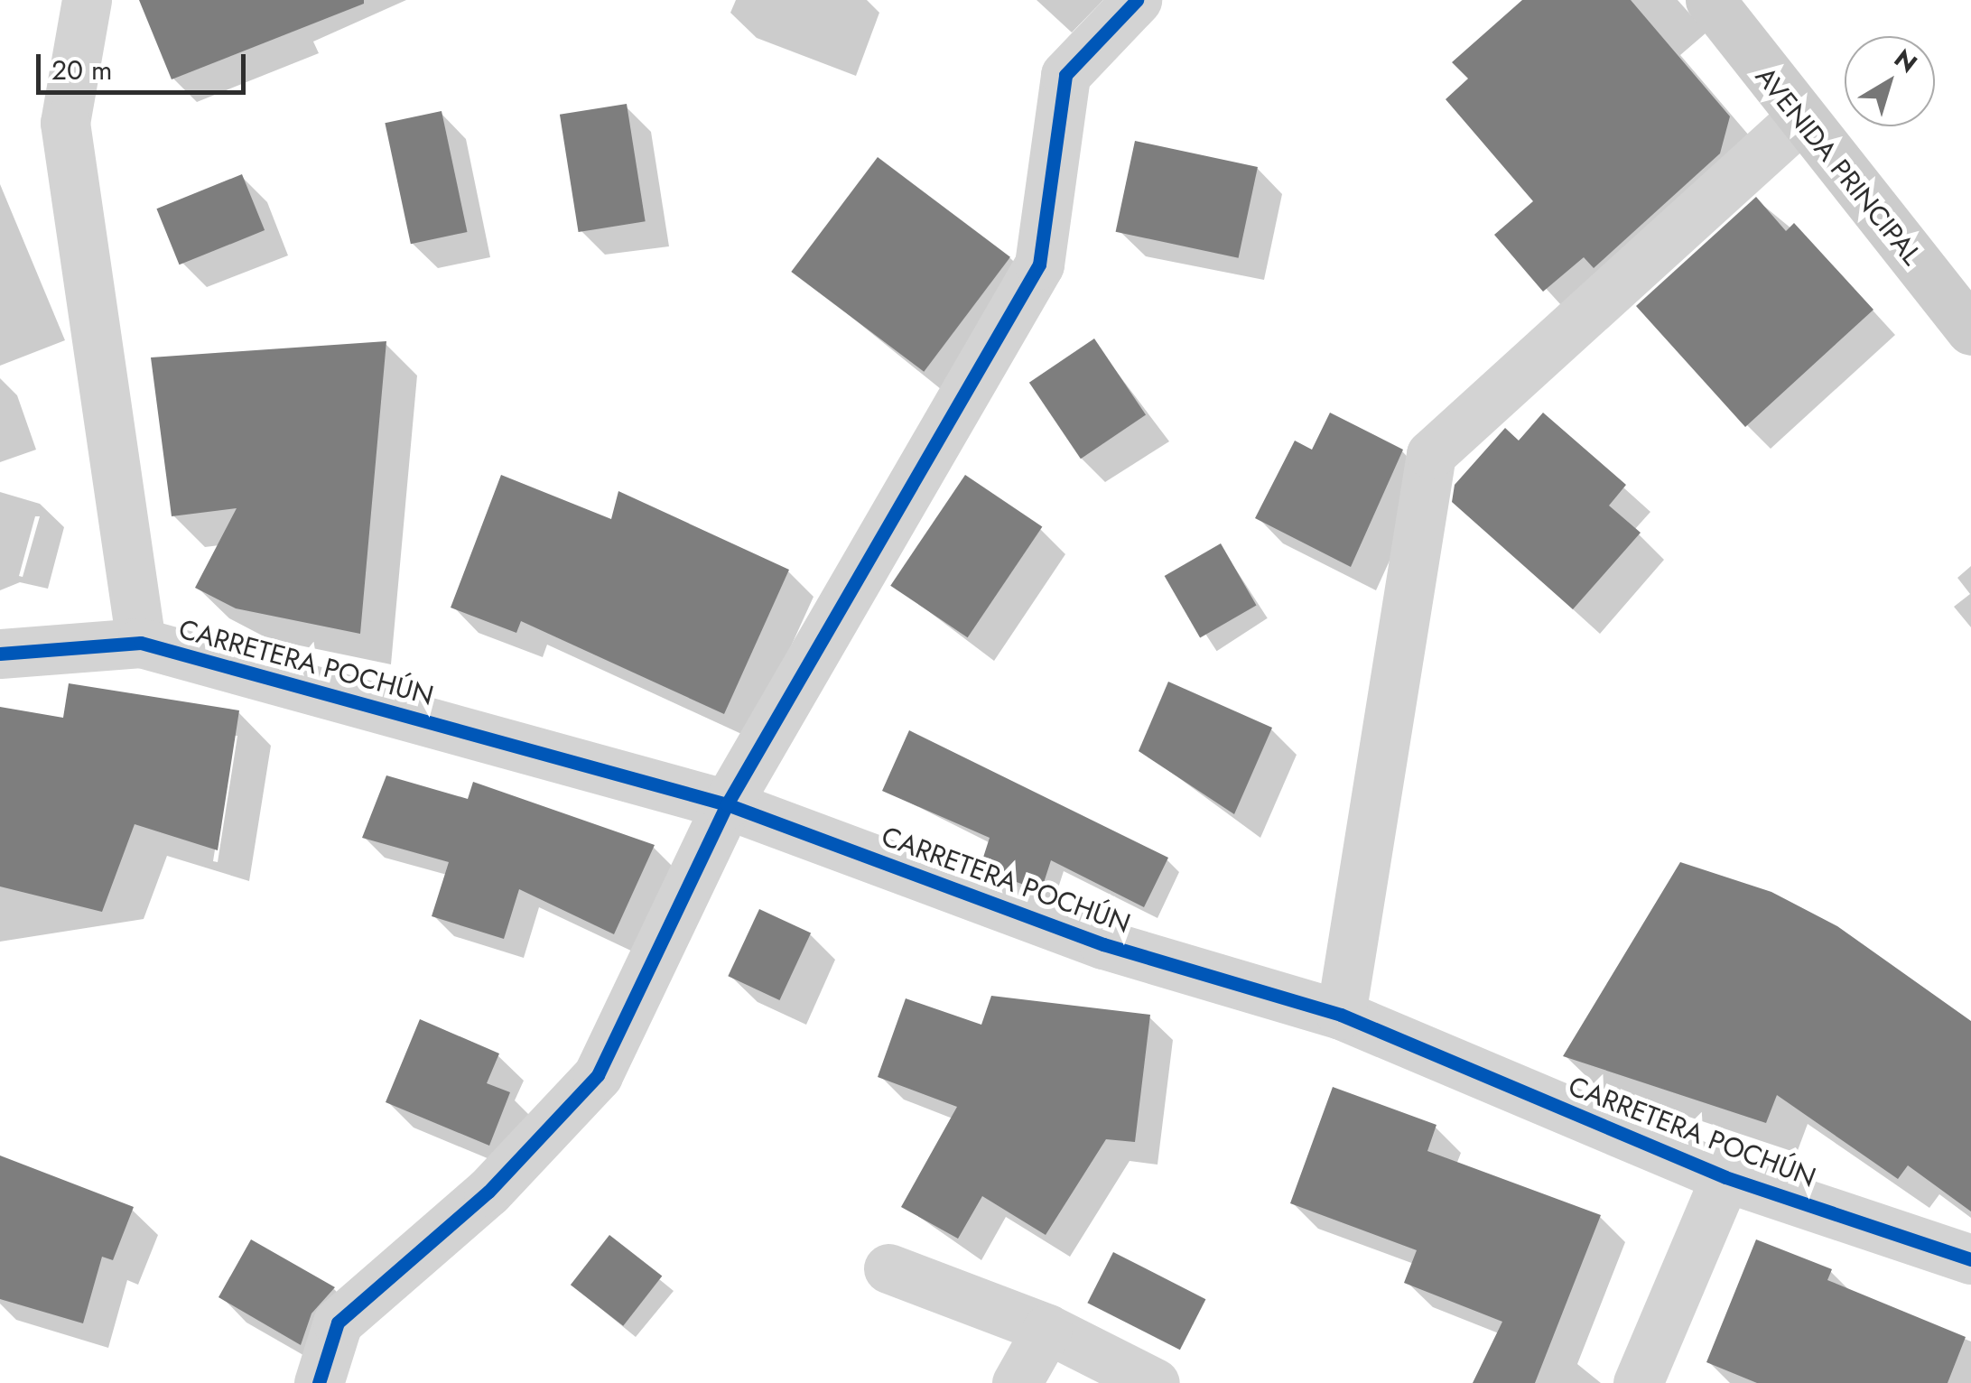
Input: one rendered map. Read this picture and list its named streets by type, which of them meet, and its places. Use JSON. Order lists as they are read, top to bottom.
{
  "streets": {
    "main road": ["AVENIDA PRINCIPAL"],
    "street": ["CARRETERA POCHÚN"]
  },
  "scale_bar": "20 m",
  "north": "top right"
}
